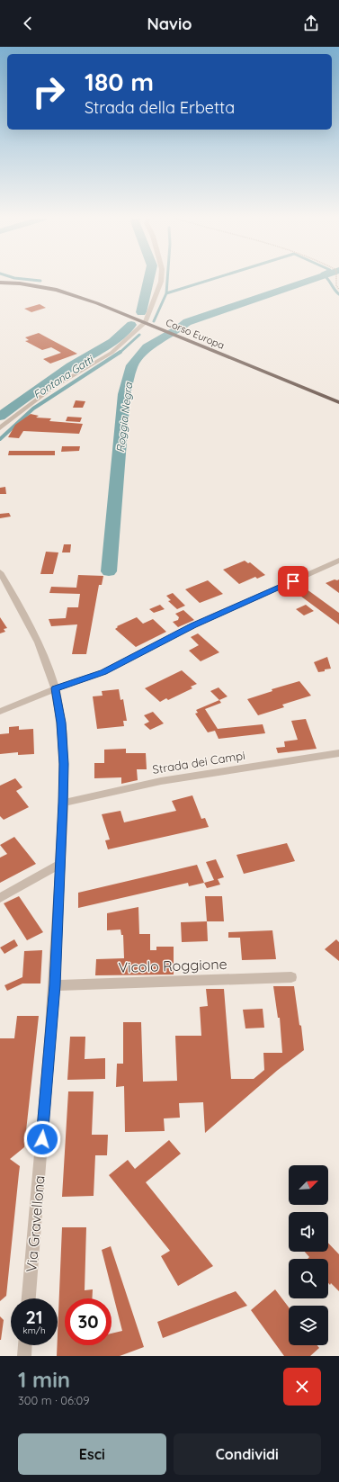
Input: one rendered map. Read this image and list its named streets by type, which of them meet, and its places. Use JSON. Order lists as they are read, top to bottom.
{
  "streets": {
    "main road": ["Corso Europa"],
    "street": ["Strada dei Campi", "Vicolo Roggione", "Via Gravellona"]
  },
  "crossings": [
    ["Strada dei Campi", "Via Gravellona"],
    ["Vicolo Roggione", "Via Gravellona"]
  ],
  "water": ["Fontana Gatti", "Roggia Negra"],
  "north": "top right",
  "page": {
    "header": "Navio",
    "turn": ["180 m", "Strada della Erbetta"],
    "speed": "21 km/h",
    "limit": "30",
    "heading": ["1 min", "300 m · 06:09"],
    "buttons": ["Esci", "Condividi"]
  }
}
